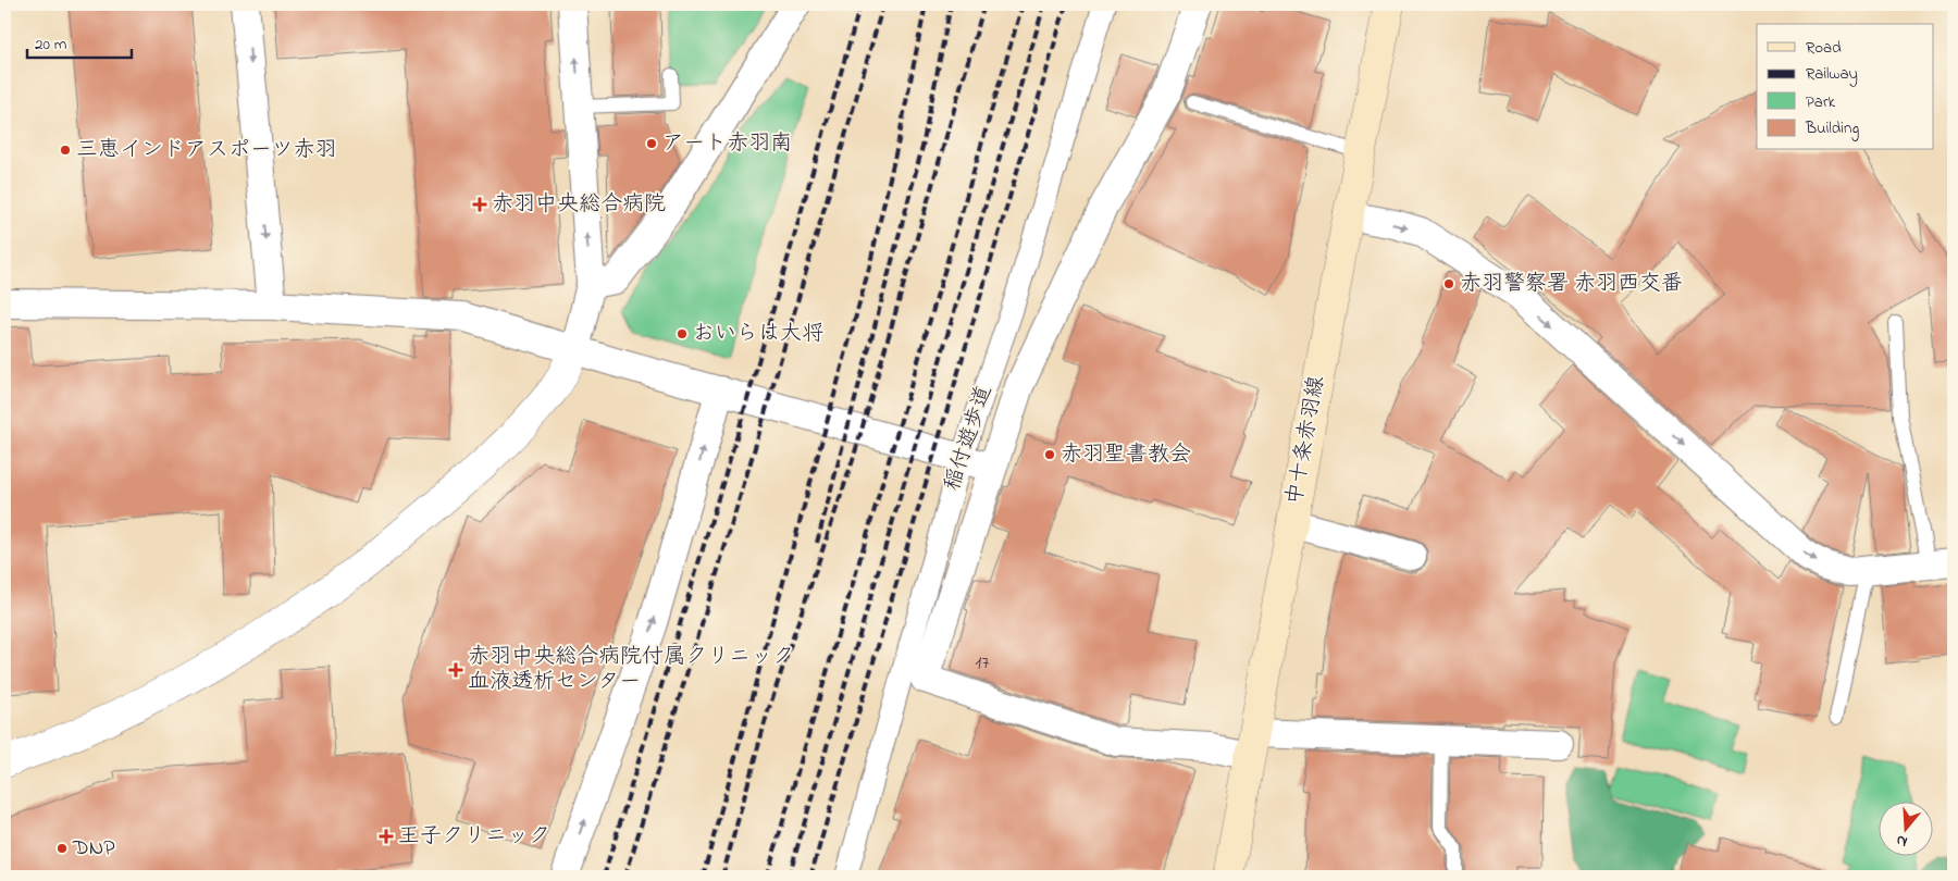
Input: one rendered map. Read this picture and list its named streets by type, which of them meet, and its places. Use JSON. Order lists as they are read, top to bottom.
{
  "streets": {
    "main road": ["中十条赤羽線"],
    "street": ["稲付遊歩道"]
  },
  "places": {
    "other": [
      "アート赤羽南",
      "三恵インドアスポーツ赤羽",
      "赤羽警察署 赤羽西交番",
      "おいらは大将",
      "赤羽聖書教会",
      "DNP"
    ],
    "health": ["赤羽中央総合病院", "赤羽中央総合病院付属クリニック 血液透析センター", "王子クリニック"]
  },
  "house_numbers": ["17"],
  "legend": [
    "Road",
    "Railway",
    "Park",
    "Building"
  ],
  "scale_bar": "20 m",
  "north": "bottom"
}
